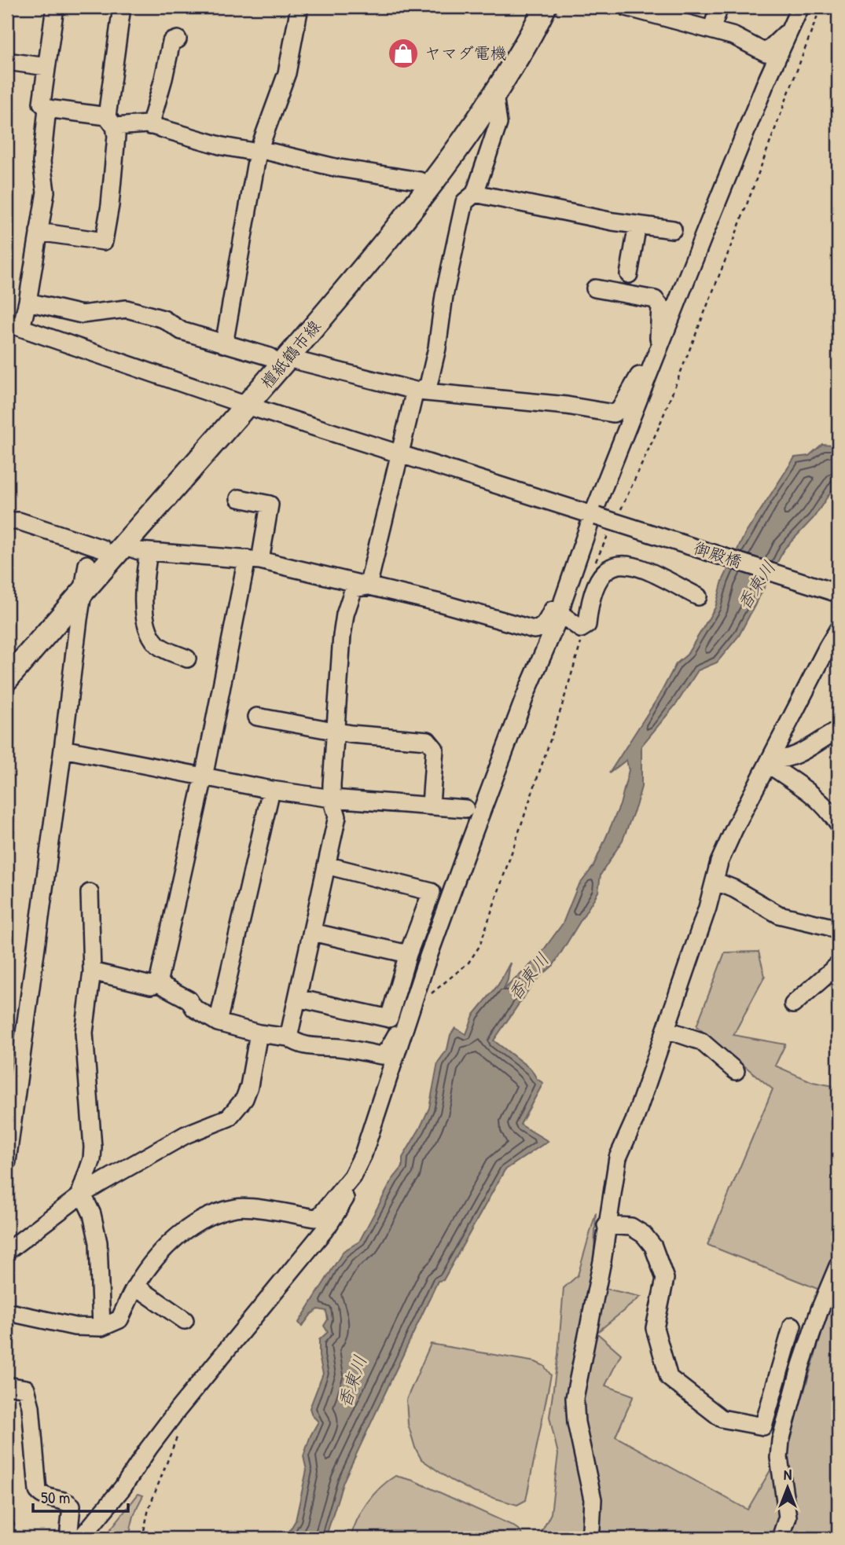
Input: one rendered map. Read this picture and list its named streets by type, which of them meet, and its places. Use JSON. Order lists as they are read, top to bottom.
{
  "streets": {
    "main road": ["檀紙鶴市線"],
    "street": ["御殿橋"]
  },
  "crossings": [
    ["檀紙鶴市線", "御殿橋"]
  ],
  "water": ["香東川"],
  "places": {
    "shop": ["ヤマダ電機"]
  },
  "scale_bar": "50 m",
  "north": "top"
}
